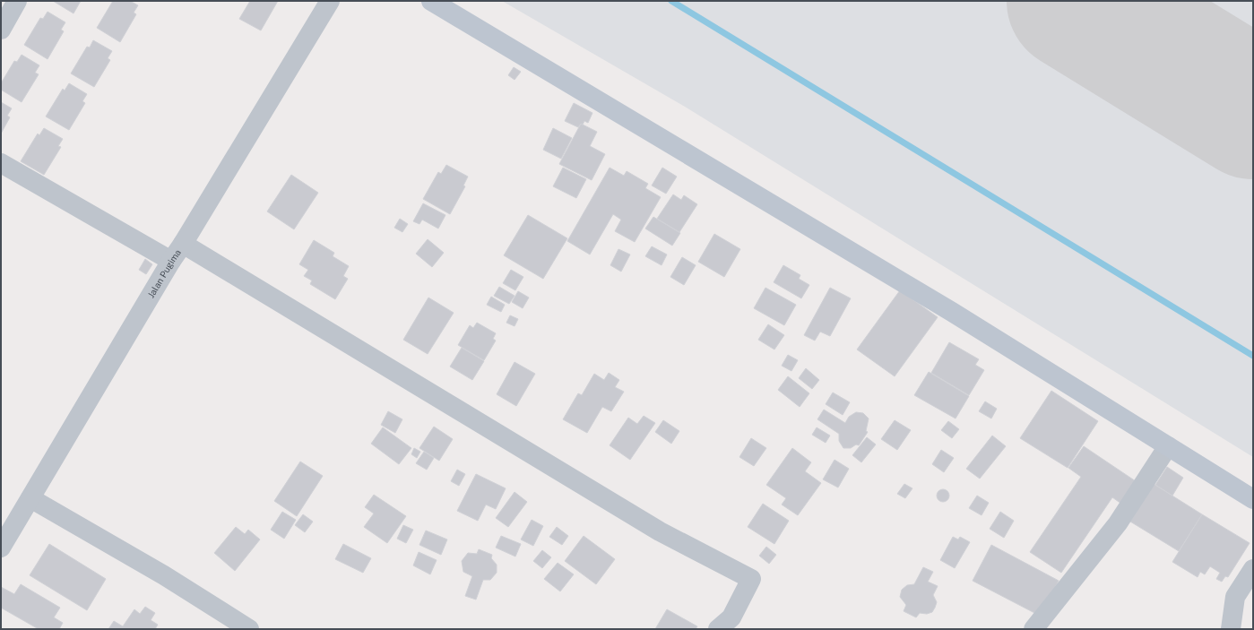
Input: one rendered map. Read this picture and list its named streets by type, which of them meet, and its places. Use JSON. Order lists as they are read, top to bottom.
{
  "streets": {
    "street": ["Jalan Pugima"]
  }
}
